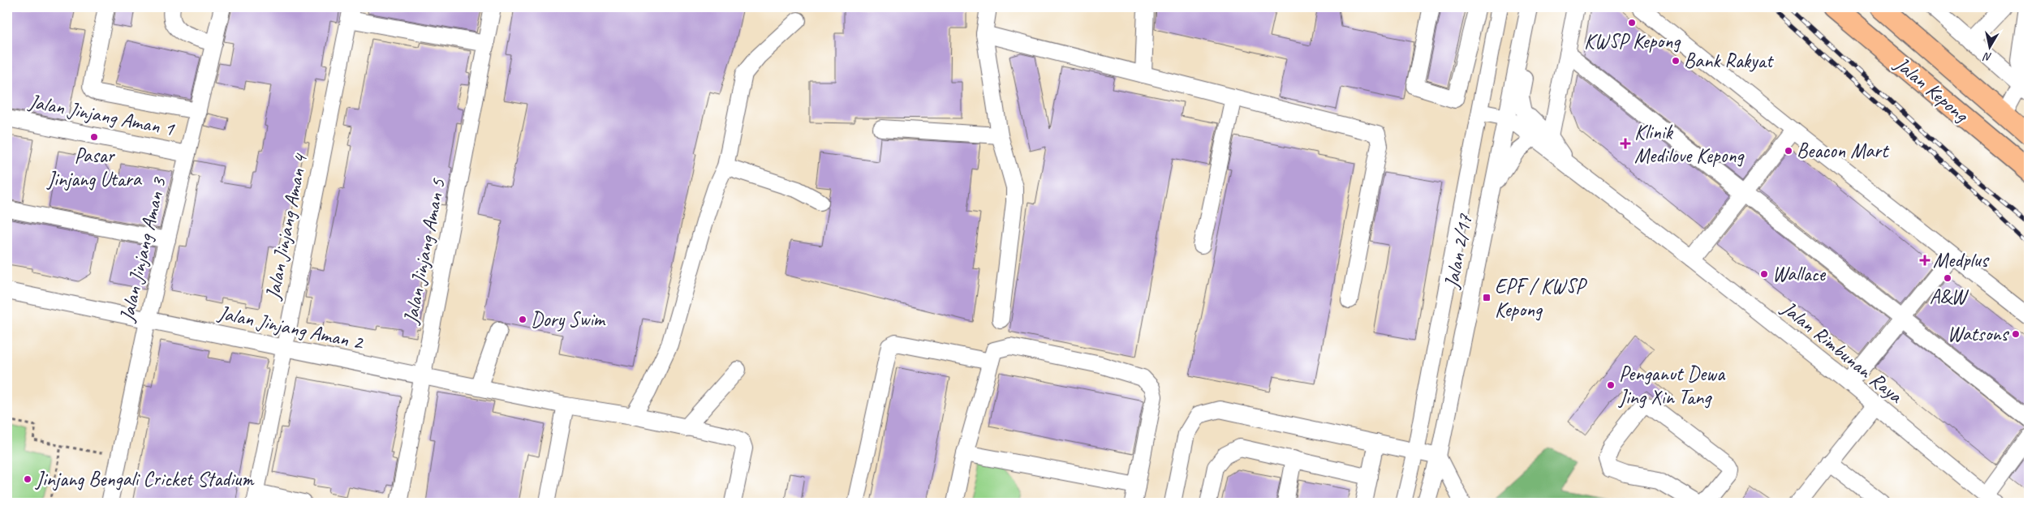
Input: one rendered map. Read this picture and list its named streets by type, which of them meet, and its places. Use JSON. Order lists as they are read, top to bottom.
{
  "streets": {
    "main road": ["Jalan Kepong"],
    "street": [
      "Jalan Jinjang Aman 1",
      "Jalan Jinjang Aman 4",
      "Jalan Jinjang Aman 3",
      "Jalan Jinjang Aman 5",
      "Jalan 2/17",
      "Jalan Jinjang Aman 2",
      "Jalan Rimbunan Raya"
    ]
  },
  "crossings": [
    ["Jalan Jinjang Aman 1", "Jalan Jinjang Aman 3"],
    ["Jalan Jinjang Aman 4", "Jalan Jinjang Aman 2"],
    ["Jalan Jinjang Aman 3", "Jalan Jinjang Aman 2"],
    ["Jalan Jinjang Aman 5", "Jalan Jinjang Aman 2"],
    ["Jalan 2/17", "Jalan Rimbunan Raya"]
  ],
  "places": {
    "other": [
      "KWSP Kepong",
      "Bank Rakyat",
      "Pasar Jinjang Utara",
      "Beacon Mart",
      "Wallace",
      "A&W",
      "Dory Swim",
      "Watsons",
      "Penganut Dewa Jing Xin Tang",
      "Jinjang Bengali Cricket Stadium"
    ],
    "health": ["Klinik Medilove Kepong", "Medplus"],
    "transit": ["EPF / KWSP Kepong"]
  },
  "north": "bottom"
}
